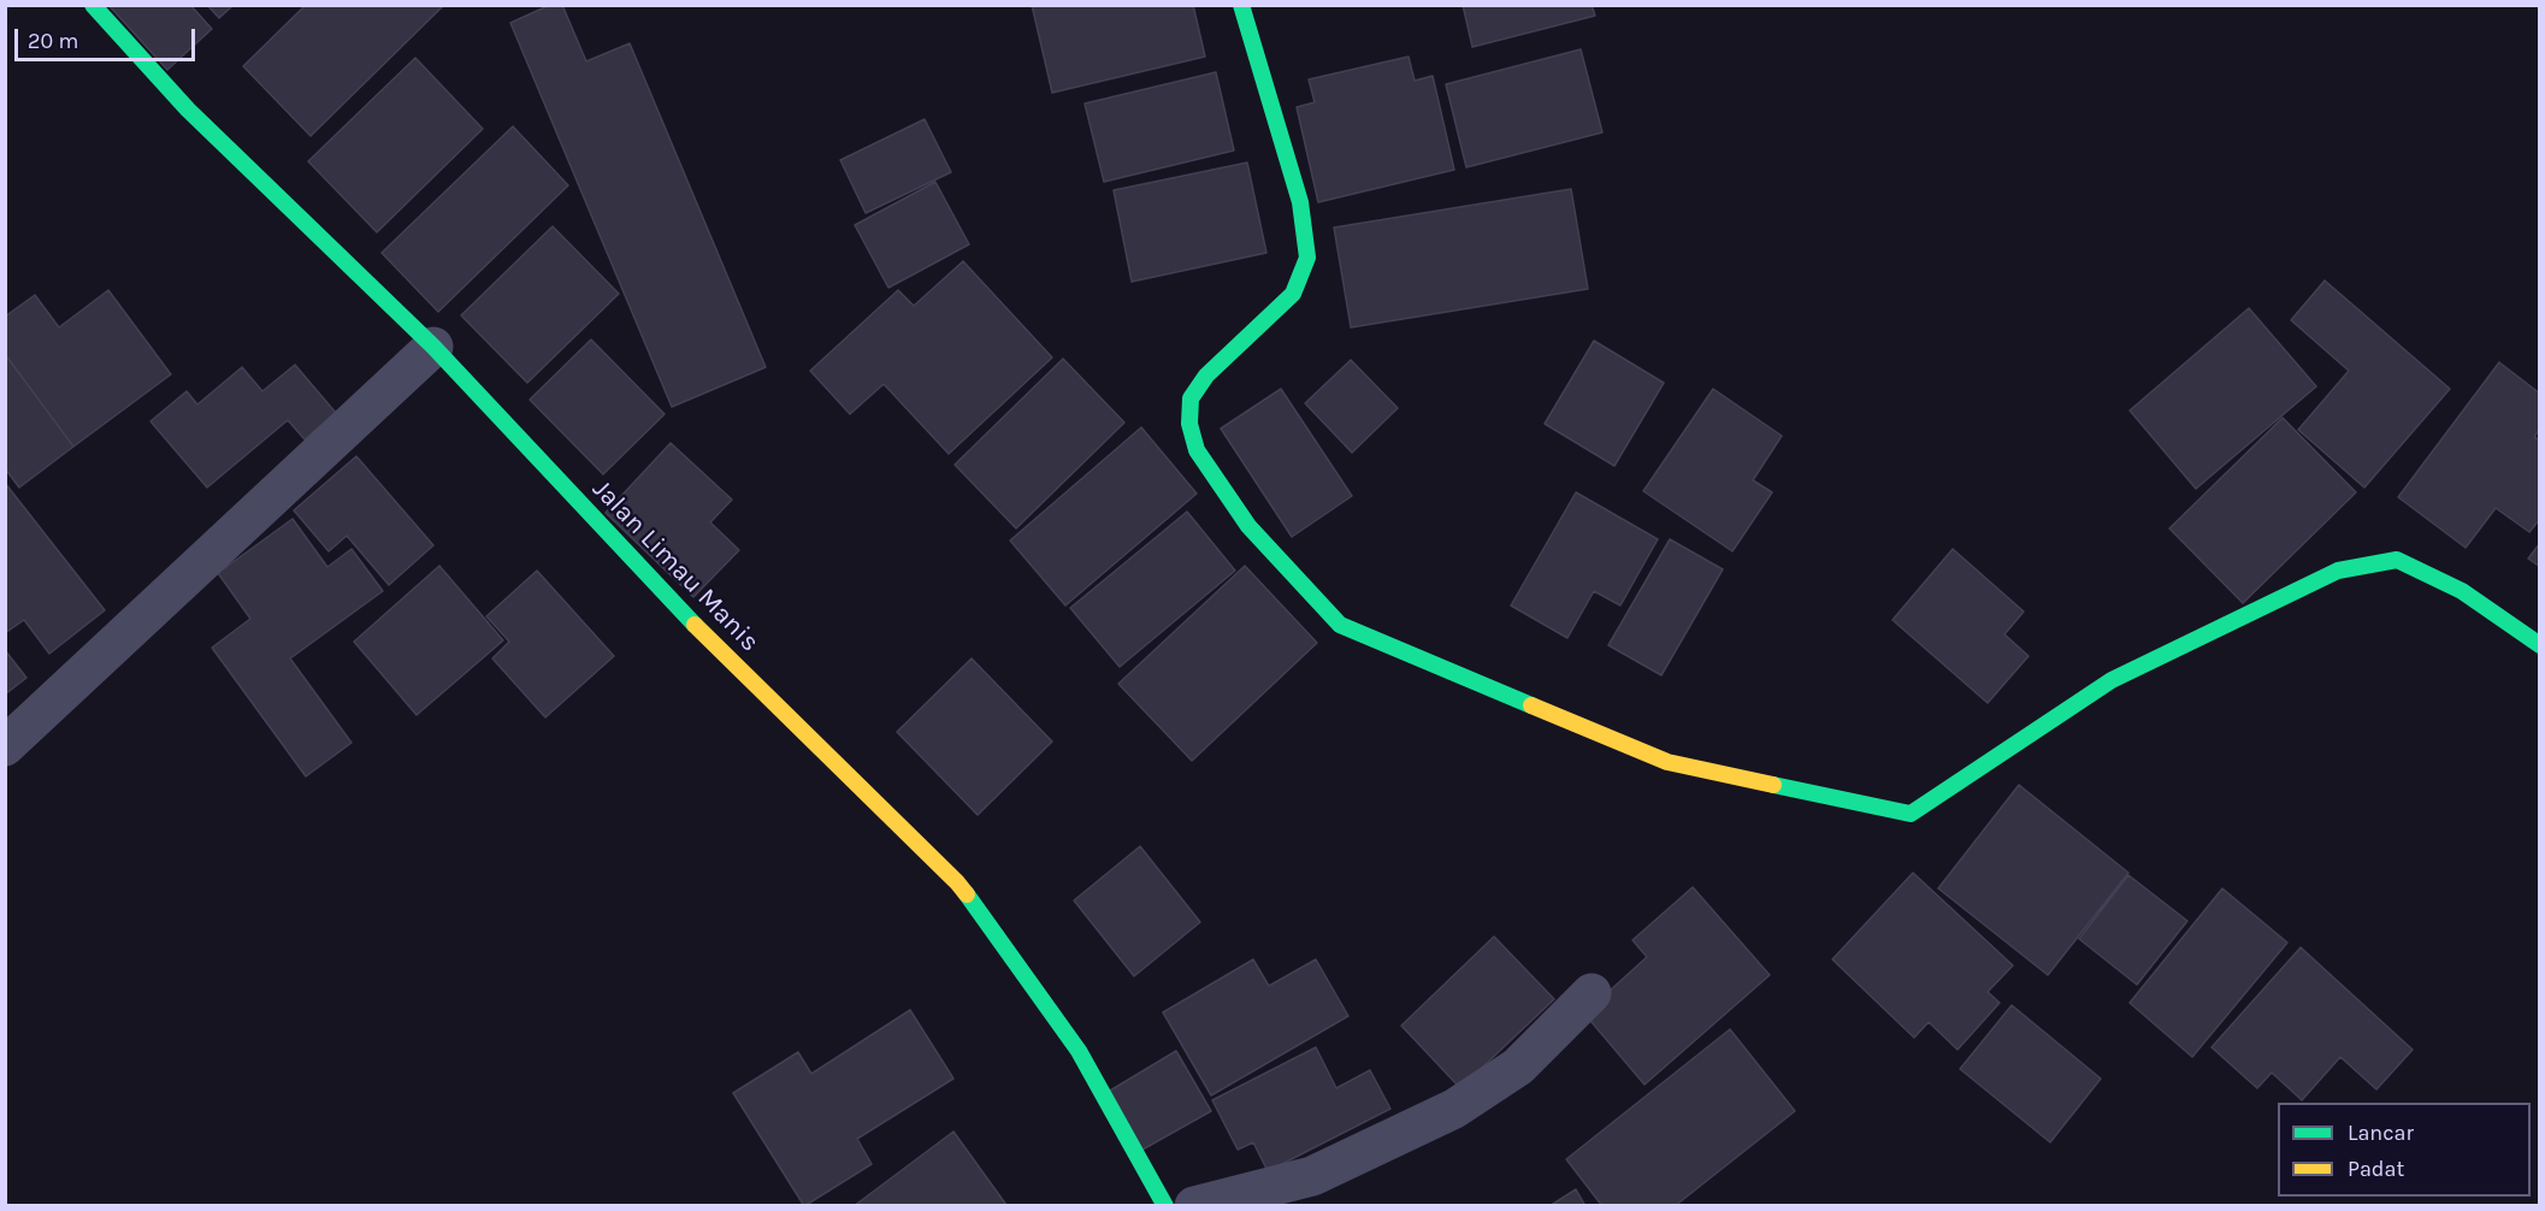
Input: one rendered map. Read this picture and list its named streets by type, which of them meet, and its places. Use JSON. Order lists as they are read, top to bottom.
{
  "streets": {
    "street": ["Jalan Limau Manis"]
  },
  "legend": ["Lancar", "Padat"],
  "scale_bar": "20 m"
}
